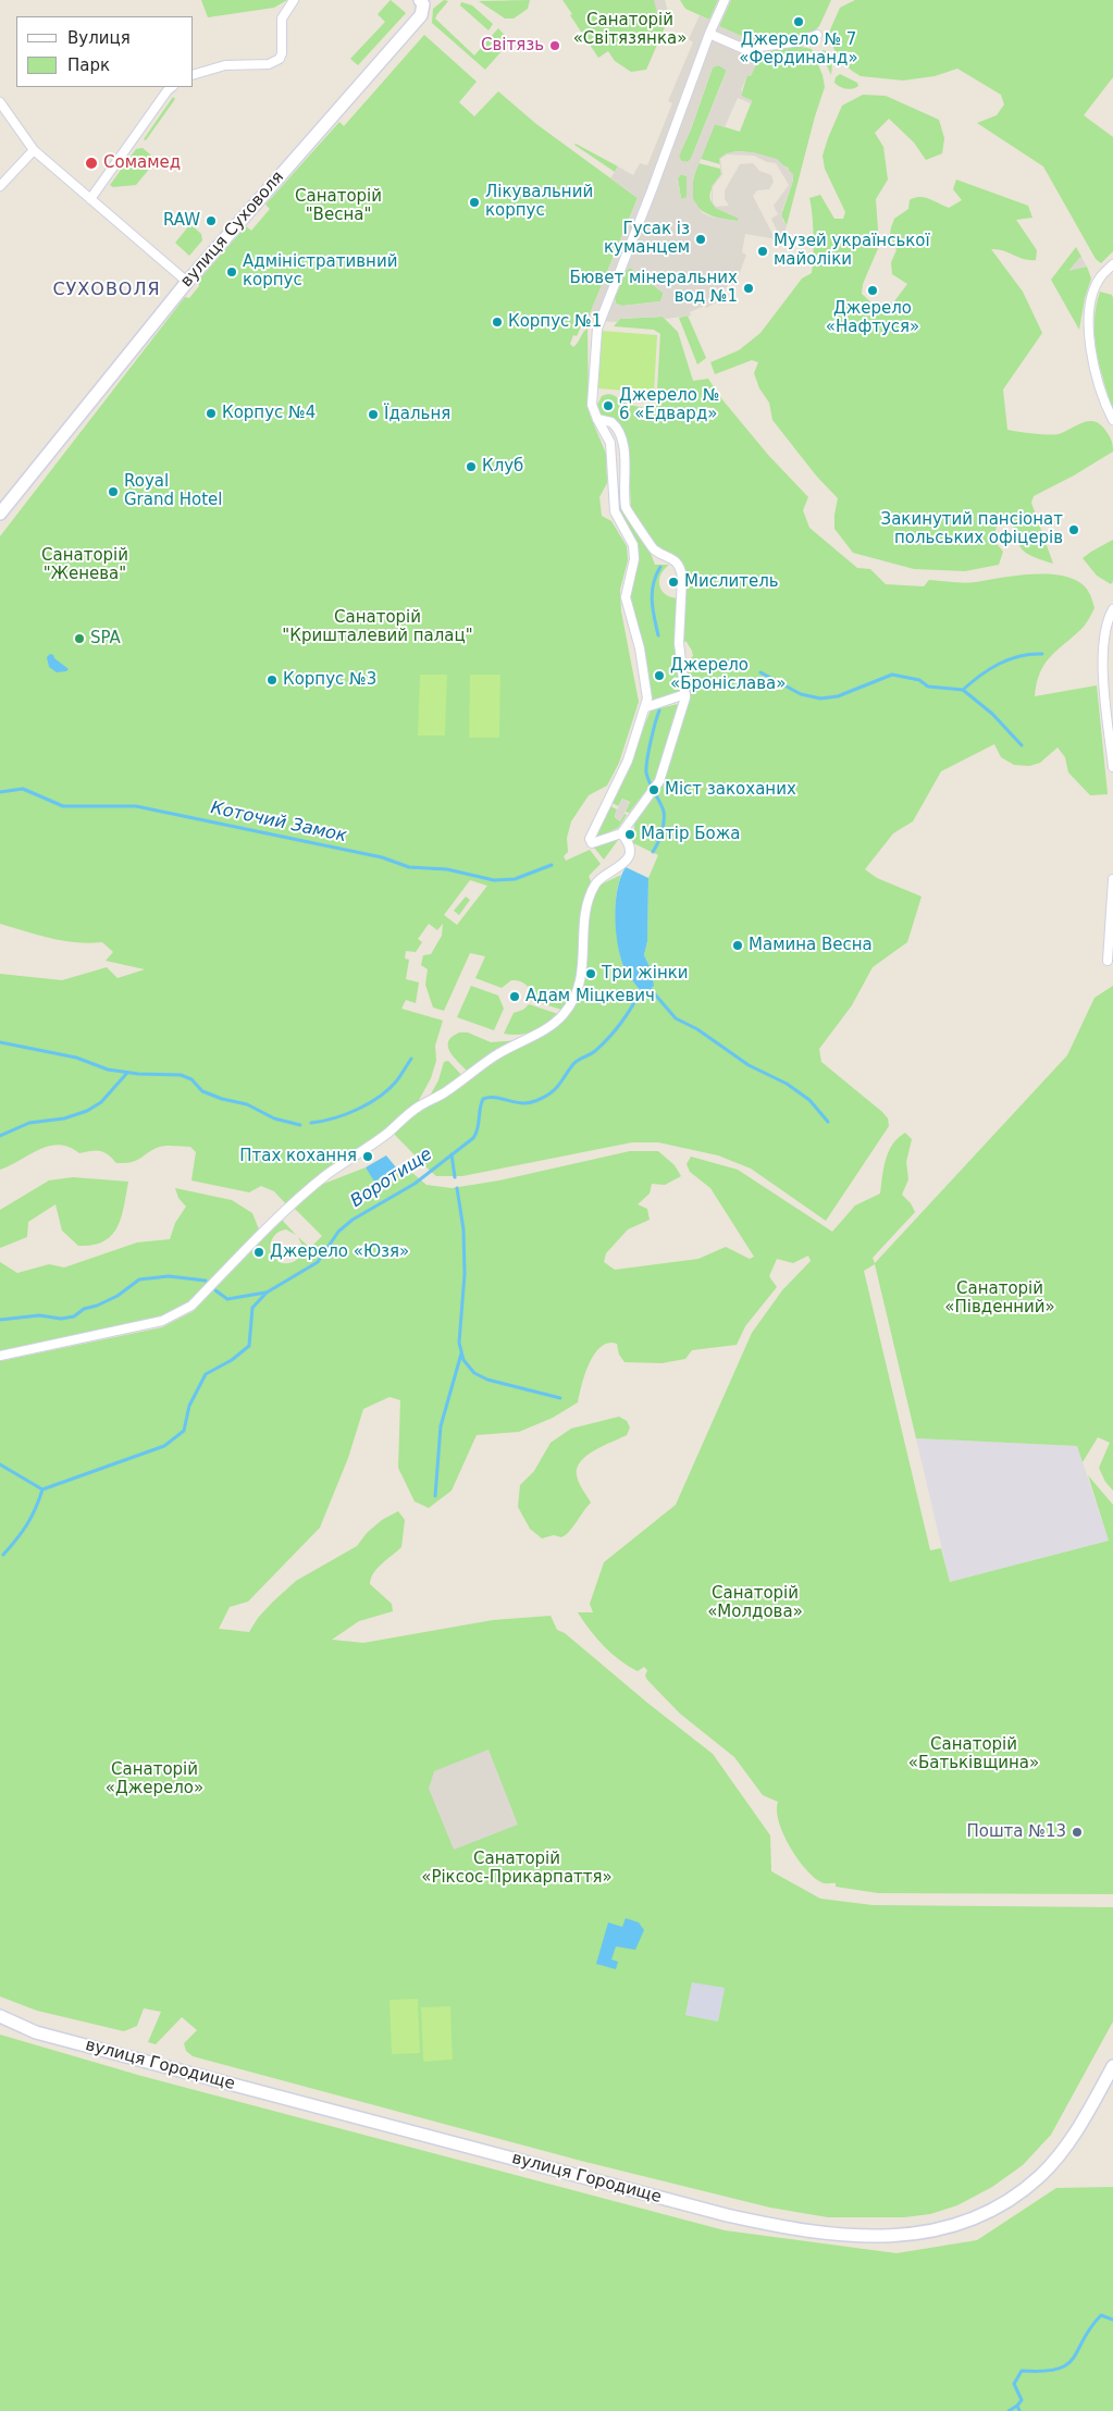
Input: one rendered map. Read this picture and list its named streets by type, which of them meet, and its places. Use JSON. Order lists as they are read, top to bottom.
{
  "streets": {
    "street": ["вулиця Суховоля", "вулиця Городище"]
  },
  "districts": ["СУХОВОЛЯ"],
  "water": ["Коточий Замок", "Воротище"],
  "parks": [
    "Санаторій «Світязянка»",
    "Санаторій \"Весна\"",
    "Санаторій \"Женева\"",
    "Санаторій \"Кришталевий палац\"",
    "Санаторій «Південний»",
    "Санаторій «Молдова»",
    "Санаторій «Батьківщина»",
    "Санаторій «Джерело»",
    "Санаторій «Ріксос-Прикарпаття»"
  ],
  "places": [
    "Джерело № 7 «Фердинанд»",
    "Світязь",
    "Сомамед",
    "Лікувальний корпус",
    "RAW",
    "Гусак із куманцем",
    "Музей української майоліки",
    "Адміністративний корпус",
    "Бювет мінеральних вод №1",
    "Джерело «Нафтуся»",
    "Корпус №1",
    "Джерело № 6 «Едвард»",
    "Корпус №4",
    "Їдальня",
    "Клуб",
    "Royal Grand Hotel",
    "Закинутий пансіонат польських офіцерів",
    "Мислитель",
    "SPA",
    "Джерело «Броніслава»",
    "Корпус №3",
    "Міст закоханих",
    "Матір Божа",
    "Мамина Весна",
    "Три жінки",
    "Адам Міцкевич",
    "Птах кохання",
    "Джерело «Юзя»",
    "Пошта №13"
  ],
  "legend": ["Вулиця", "Парк"]
}
